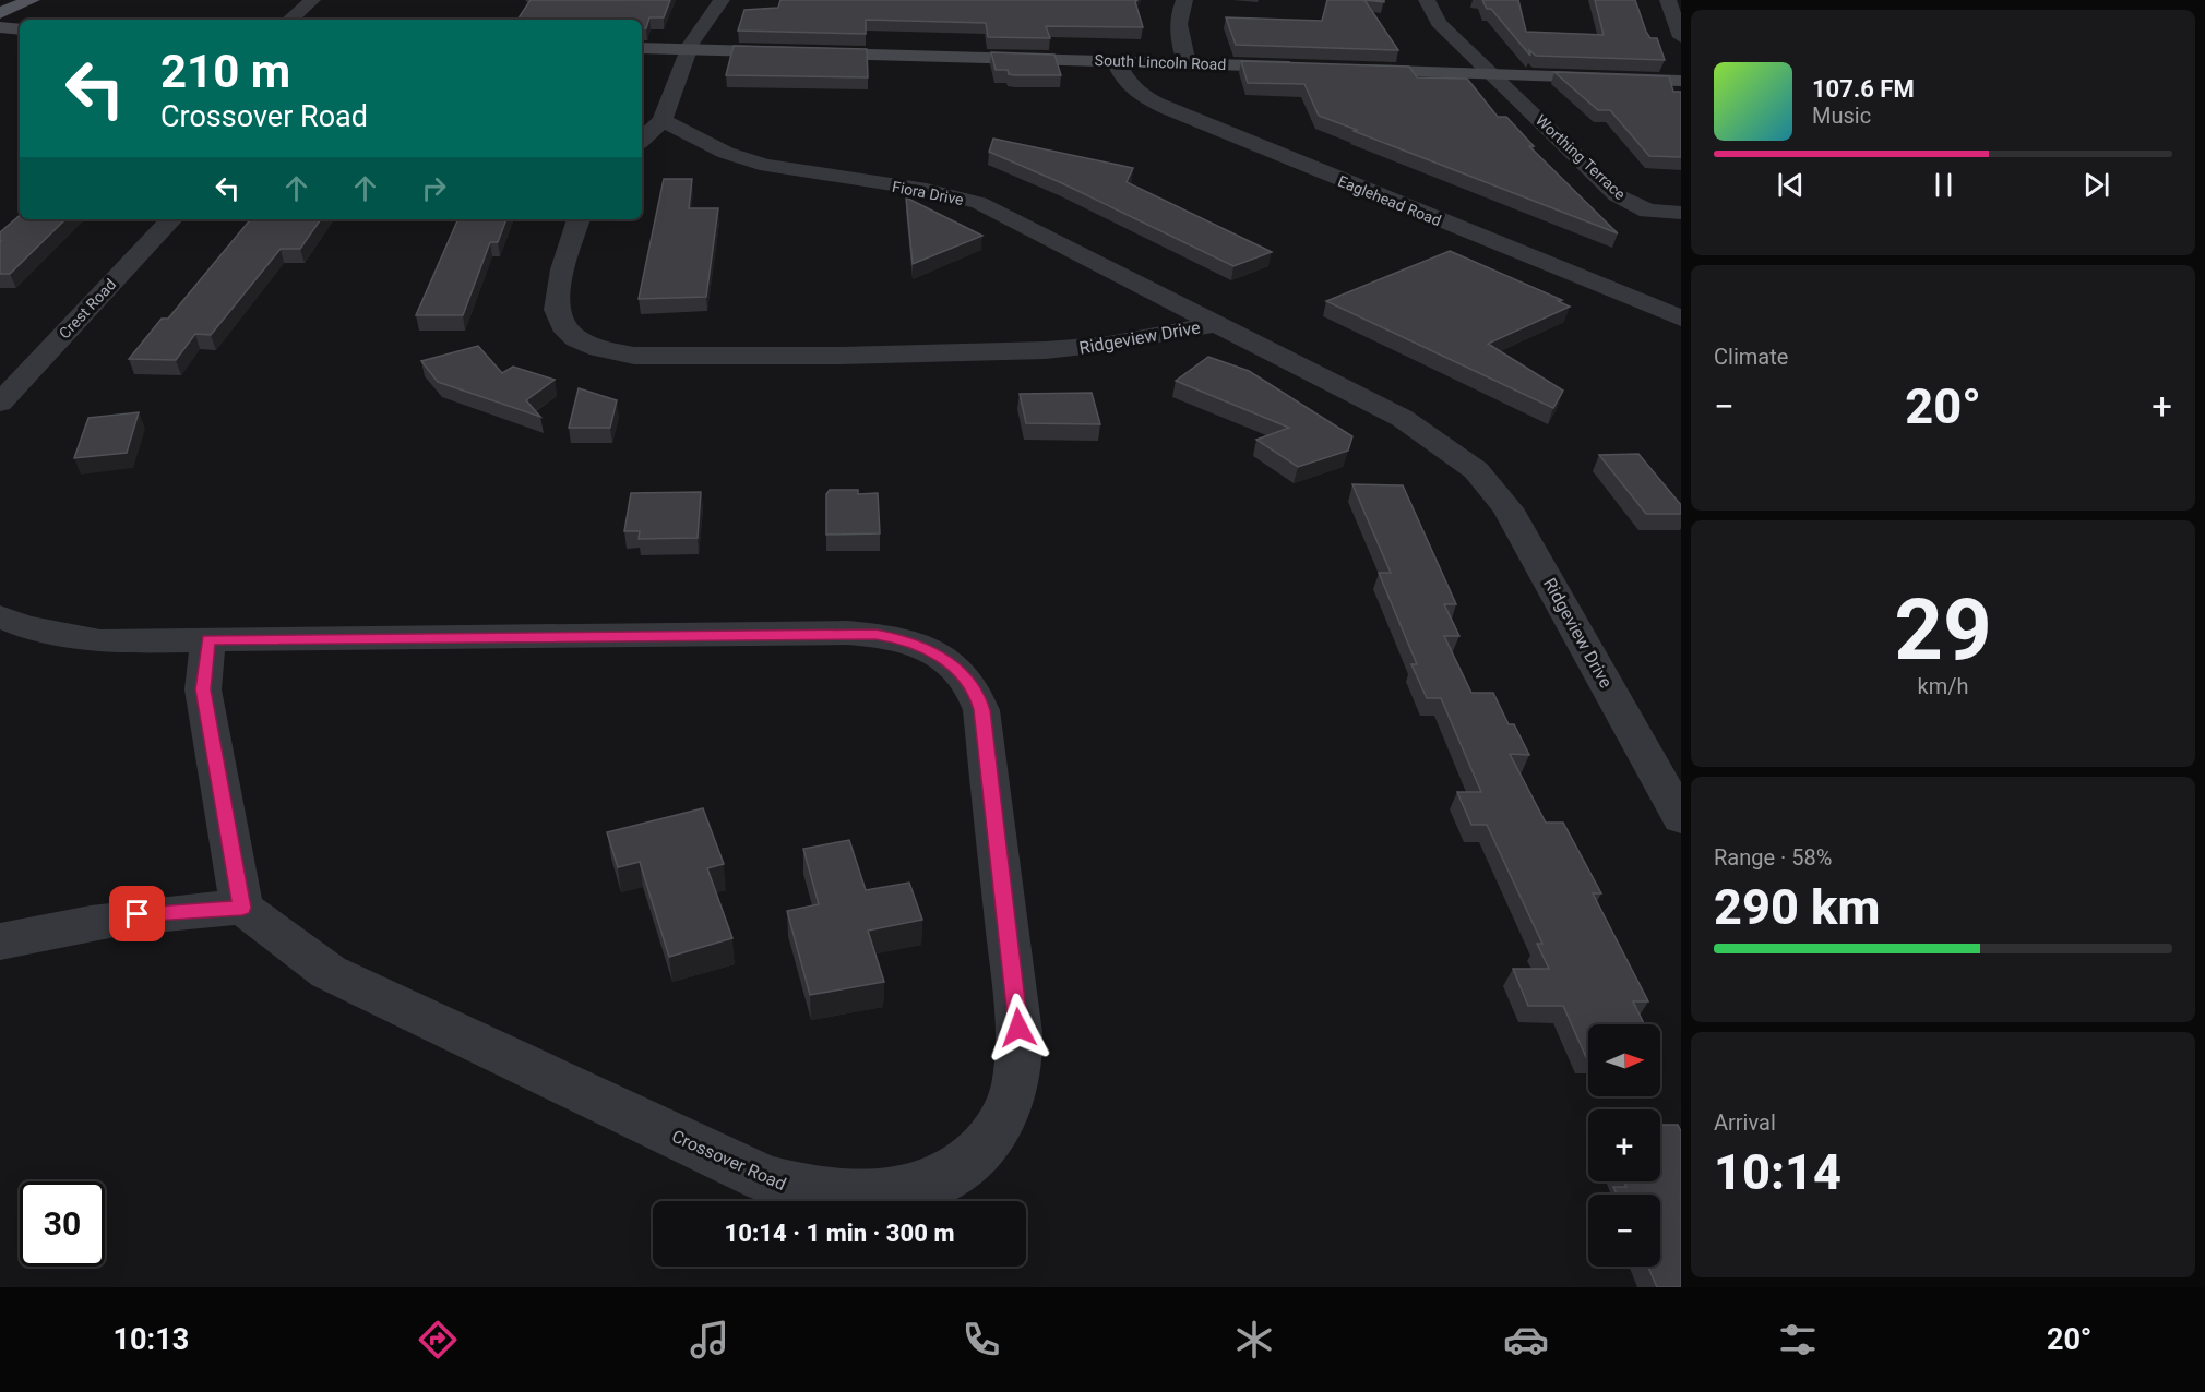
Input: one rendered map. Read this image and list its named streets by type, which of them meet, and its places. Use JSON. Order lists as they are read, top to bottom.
{
  "streets": {
    "street": [
      "South Lincoln Road",
      "Worthing Terrace",
      "Fiora Drive",
      "Eaglehead Road",
      "Crest Road",
      "Ridgeview Drive",
      "Crossover Road"
    ]
  },
  "crossings": [
    ["South Lincoln Road", "Eaglehead Road"],
    ["Fiora Drive", "Ridgeview Drive"]
  ],
  "north": "right",
  "page": {
    "turn": ["210 m", "Crossover Road"],
    "song": ["107.6 FM", "Music"],
    "tile": [
      "Climate",
      ["29", "km/h"],
      ["Range · 58%", "290 km"],
      ["Arrival", "10:14"]
    ],
    "heat": ["−", "20°", "+"],
    "map_buttons": ["+", "−"],
    "limit": "30",
    "trip": "10:14 · 1 min · 300 m",
    "tabs": ["10:13", "20°"]
  }
}
